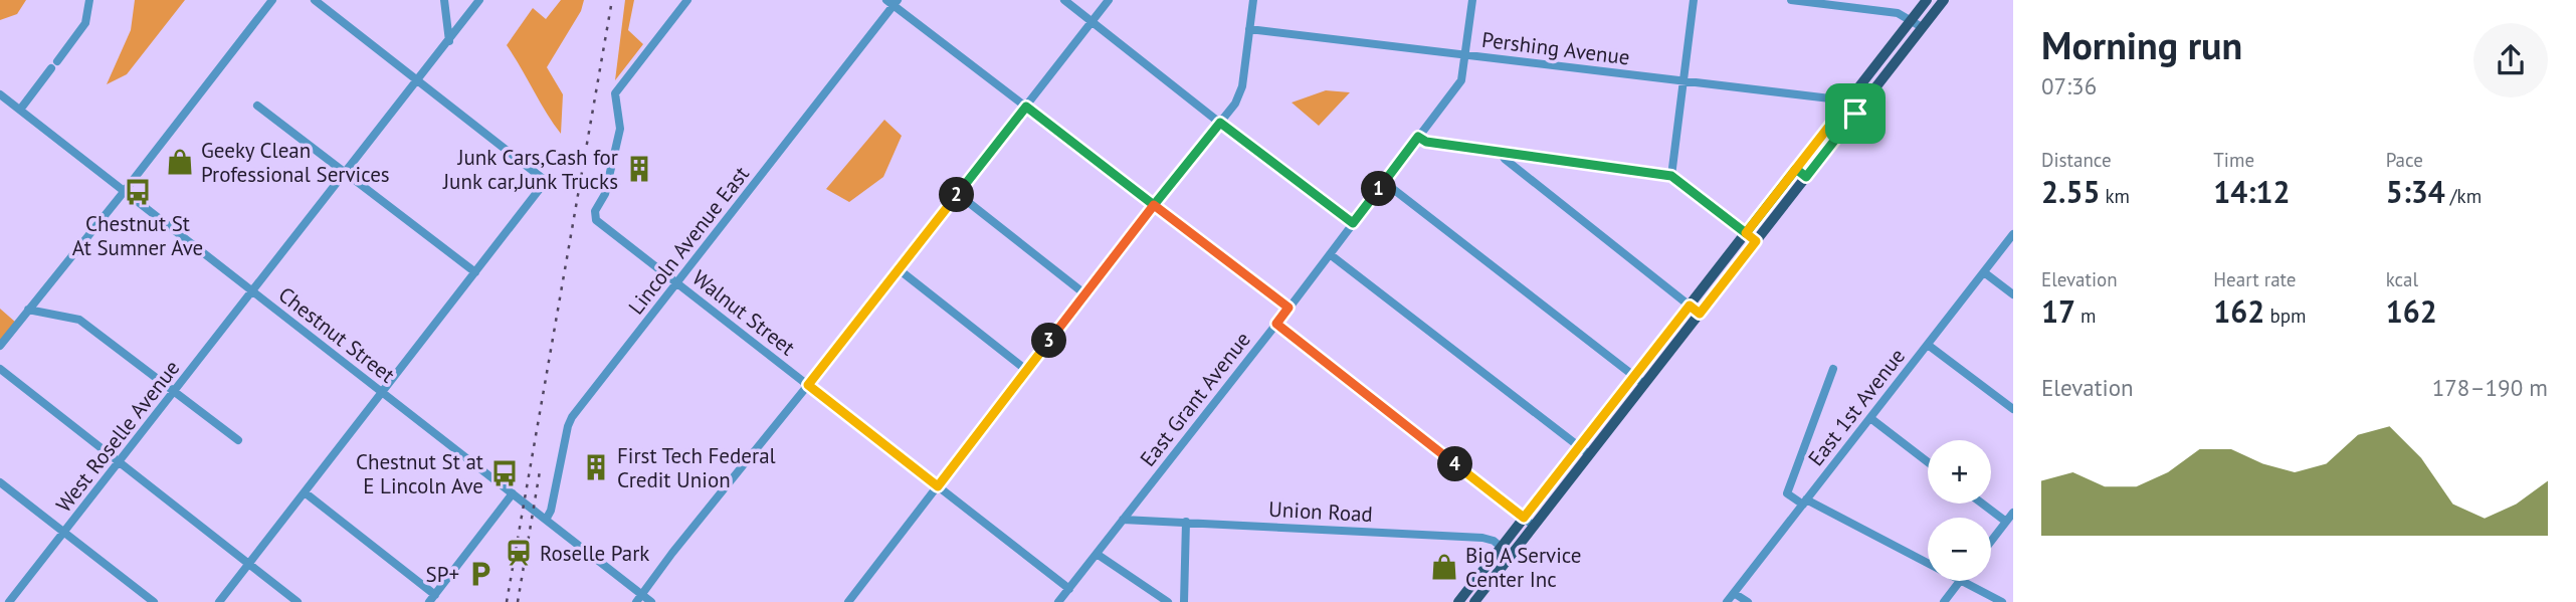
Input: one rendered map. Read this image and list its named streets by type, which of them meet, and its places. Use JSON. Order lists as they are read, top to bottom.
{
  "streets": {
    "street": [
      "Pershing Avenue",
      "Lincoln Avenue East",
      "Walnut Street",
      "Chestnut Street",
      "East Grant Avenue",
      "East 1st Avenue",
      "West Roselle Avenue",
      "Union Road"
    ]
  },
  "crossings": [
    ["Pershing Avenue", "East Grant Avenue"],
    ["Lincoln Avenue East", "Walnut Street"],
    ["Lincoln Avenue East", "Chestnut Street"],
    ["Walnut Street", "East Grant Avenue"],
    ["Chestnut Street", "West Roselle Avenue"],
    ["East Grant Avenue", "Union Road"]
  ],
  "places": {
    "shop": ["Geeky Clean Professional Services", "Big A Service Center Inc"],
    "building": ["Junk Cars,Cash for Junk car,Junk Trucks", "First Tech Federal Credit Union"],
    "bus stop": ["Chestnut St At Sumner Ave", "Chestnut St at E Lincoln Ave"],
    "station": ["Roselle Park"],
    "parking": ["SP+"]
  },
  "page": {
    "heading": ["Morning run", "07:36"],
    "stats": [
      ["Distance", "2.55 km"],
      ["Time", "14:12"],
      ["Pace", "5:34 /km"],
      ["Elevation", "17 m"],
      ["Heart rate", "162 bpm"],
      ["kcal", "162"]
    ],
    "pins": [
      "1",
      "2",
      "3",
      "4"
    ],
    "chart": ["Elevation", "178–190 m"],
    "map_buttons": ["+", "−"]
  }
}
